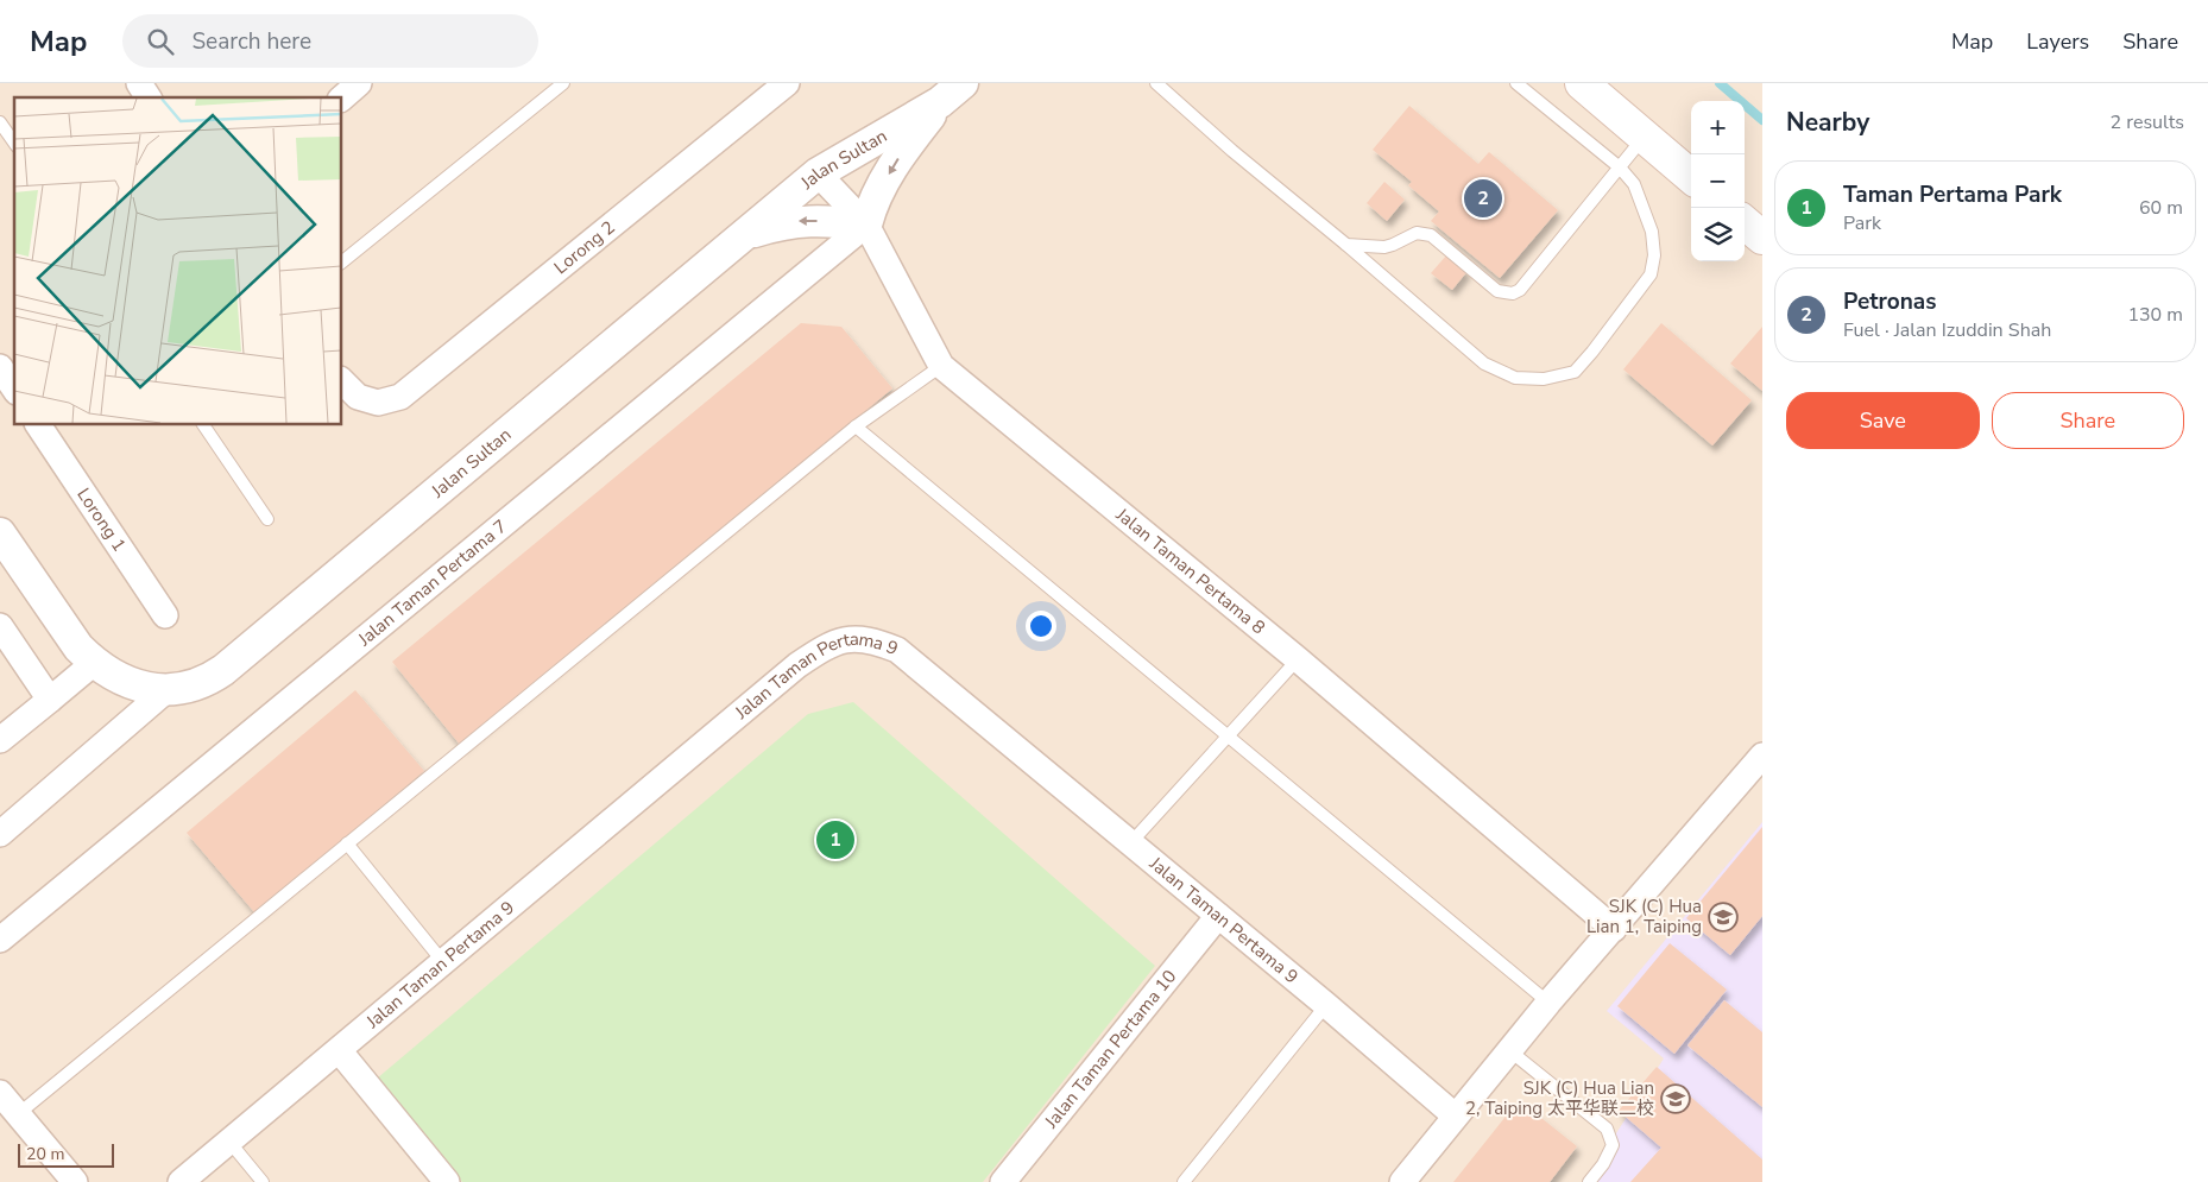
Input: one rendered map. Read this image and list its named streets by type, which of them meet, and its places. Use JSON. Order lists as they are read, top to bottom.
{
  "streets": {
    "street": [
      "Jalan Sultan",
      "Lorong 2",
      "Lorong 1",
      "Jalan Taman Pertama 8",
      "Jalan Taman Pertama 7",
      "Jalan Taman Pertama 9",
      "Jalan Taman Pertama 10"
    ]
  },
  "crossings": [
    ["Jalan Sultan", "Jalan Taman Pertama 8"],
    ["Jalan Taman Pertama 8", "Jalan Taman Pertama 7"],
    ["Jalan Taman Pertama 9", "Jalan Taman Pertama 10"]
  ],
  "places": {
    "school or university": ["SJK (C) Hua Lian 1, Taiping", "SJK (C) Hua Lian 2, Taiping 太平华联二校"]
  },
  "scale_bar": "20 m",
  "page": {
    "header": "Map",
    "search": "Search here",
    "nav": ["Map", "Layers", "Share"],
    "heading": ["Nearby", "2 results"],
    "map_buttons": ["+", "−"],
    "list": [
      {
        "mark": "1",
        "name": "Taman Pertama Park",
        "note": "Park",
        "value": "60 m"
      },
      {
        "mark": "2",
        "name": "Petronas",
        "note": "Fuel · Jalan Izuddin Shah",
        "value": "130 m"
      }
    ],
    "pins": ["2", "1"],
    "buttons": ["Save", "Share"],
    "scale": "20 m"
  }
}
